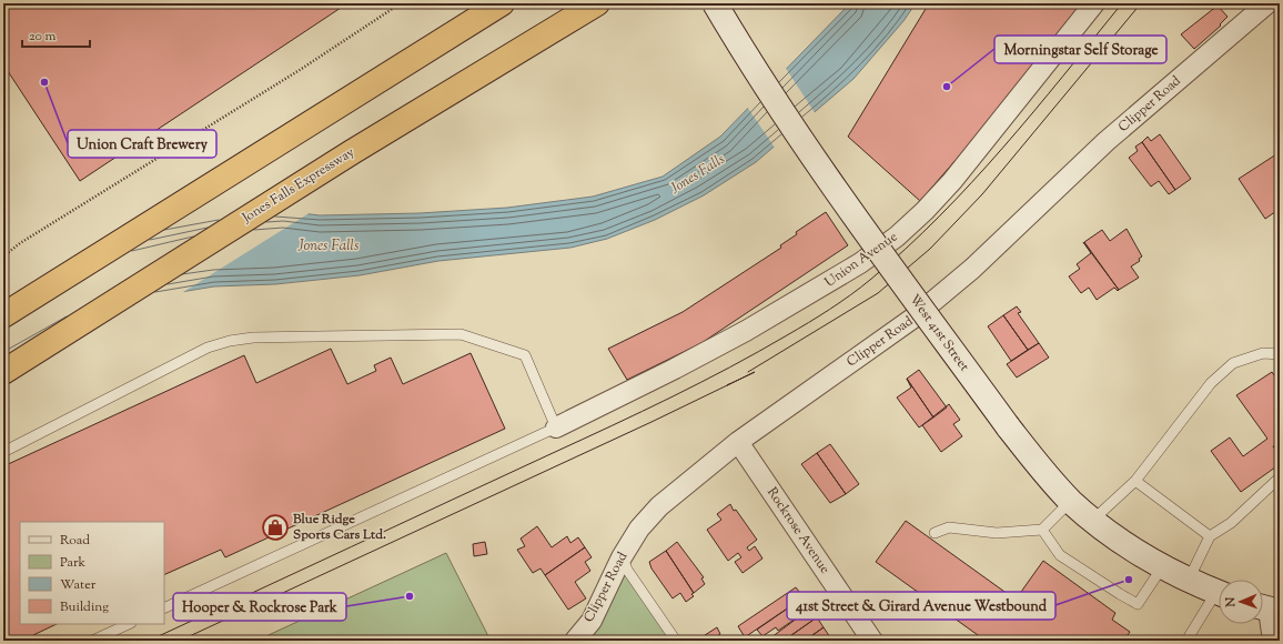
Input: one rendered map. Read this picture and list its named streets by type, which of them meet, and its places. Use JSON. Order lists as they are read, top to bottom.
{
  "streets": {
    "highway": ["Jones Falls Expressway"],
    "main road": ["West 41st Street"],
    "street": ["Clipper Road", "Union Avenue", "Rockrose Avenue"]
  },
  "crossings": [
    ["Clipper Road", "Rockrose Avenue"]
  ],
  "water": ["Jones Falls"],
  "places": {
    "other": [
      "Union Craft Brewery",
      "Morningstar Self Storage",
      "41st Street & Girard Avenue Westbound",
      "Hooper & Rockrose Park"
    ],
    "shop": ["Blue Ridge Sports Cars Ltd."]
  },
  "legend": [
    "Road",
    "Park",
    "Water",
    "Building"
  ],
  "scale_bar": "20 m",
  "north": "left"
}
